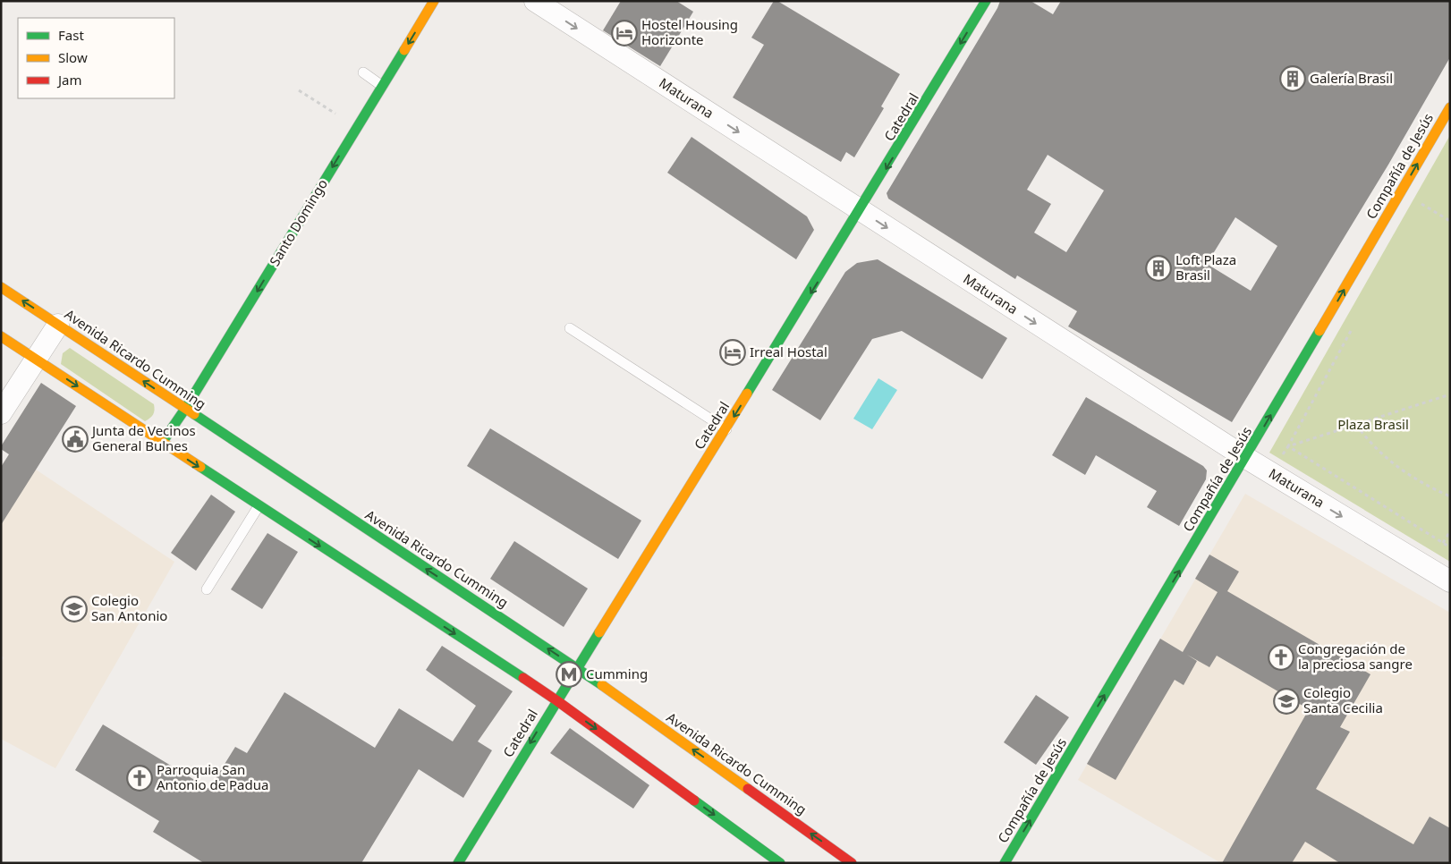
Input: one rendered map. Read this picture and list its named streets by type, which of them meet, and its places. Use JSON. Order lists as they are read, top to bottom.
{
  "streets": {
    "main road": [
      "Catedral",
      "Compañía de Jesús",
      "Santo Domingo",
      "Avenida Ricardo Cumming"
    ],
    "street": ["Maturana"]
  },
  "crossings": [
    ["Maturana", "Catedral"],
    ["Maturana", "Compañía de Jesús"],
    ["Catedral", "Avenida Ricardo Cumming"],
    ["Santo Domingo", "Avenida Ricardo Cumming"]
  ],
  "one_way": [
    "Maturana",
    "Catedral",
    "Compañía de Jesús",
    "Santo Domingo"
  ],
  "parks": ["Plaza Brasil"],
  "places": {
    "hotel": ["Hostel Housing Horizonte", "Irreal Hostal"],
    "building": ["Galería Brasil", "Loft Plaza Brasil"],
    "public building": ["Junta de Vecinos General Bulnes"],
    "school or university": ["Colegio San Antonio", "Colegio Santa Cecilia"],
    "church": ["Congregación de la preciosa sangre", "Parroquia San Antonio de Padua"],
    "metro station": ["Cumming"]
  },
  "legend": ["Fast", "Slow", "Jam"]
}
